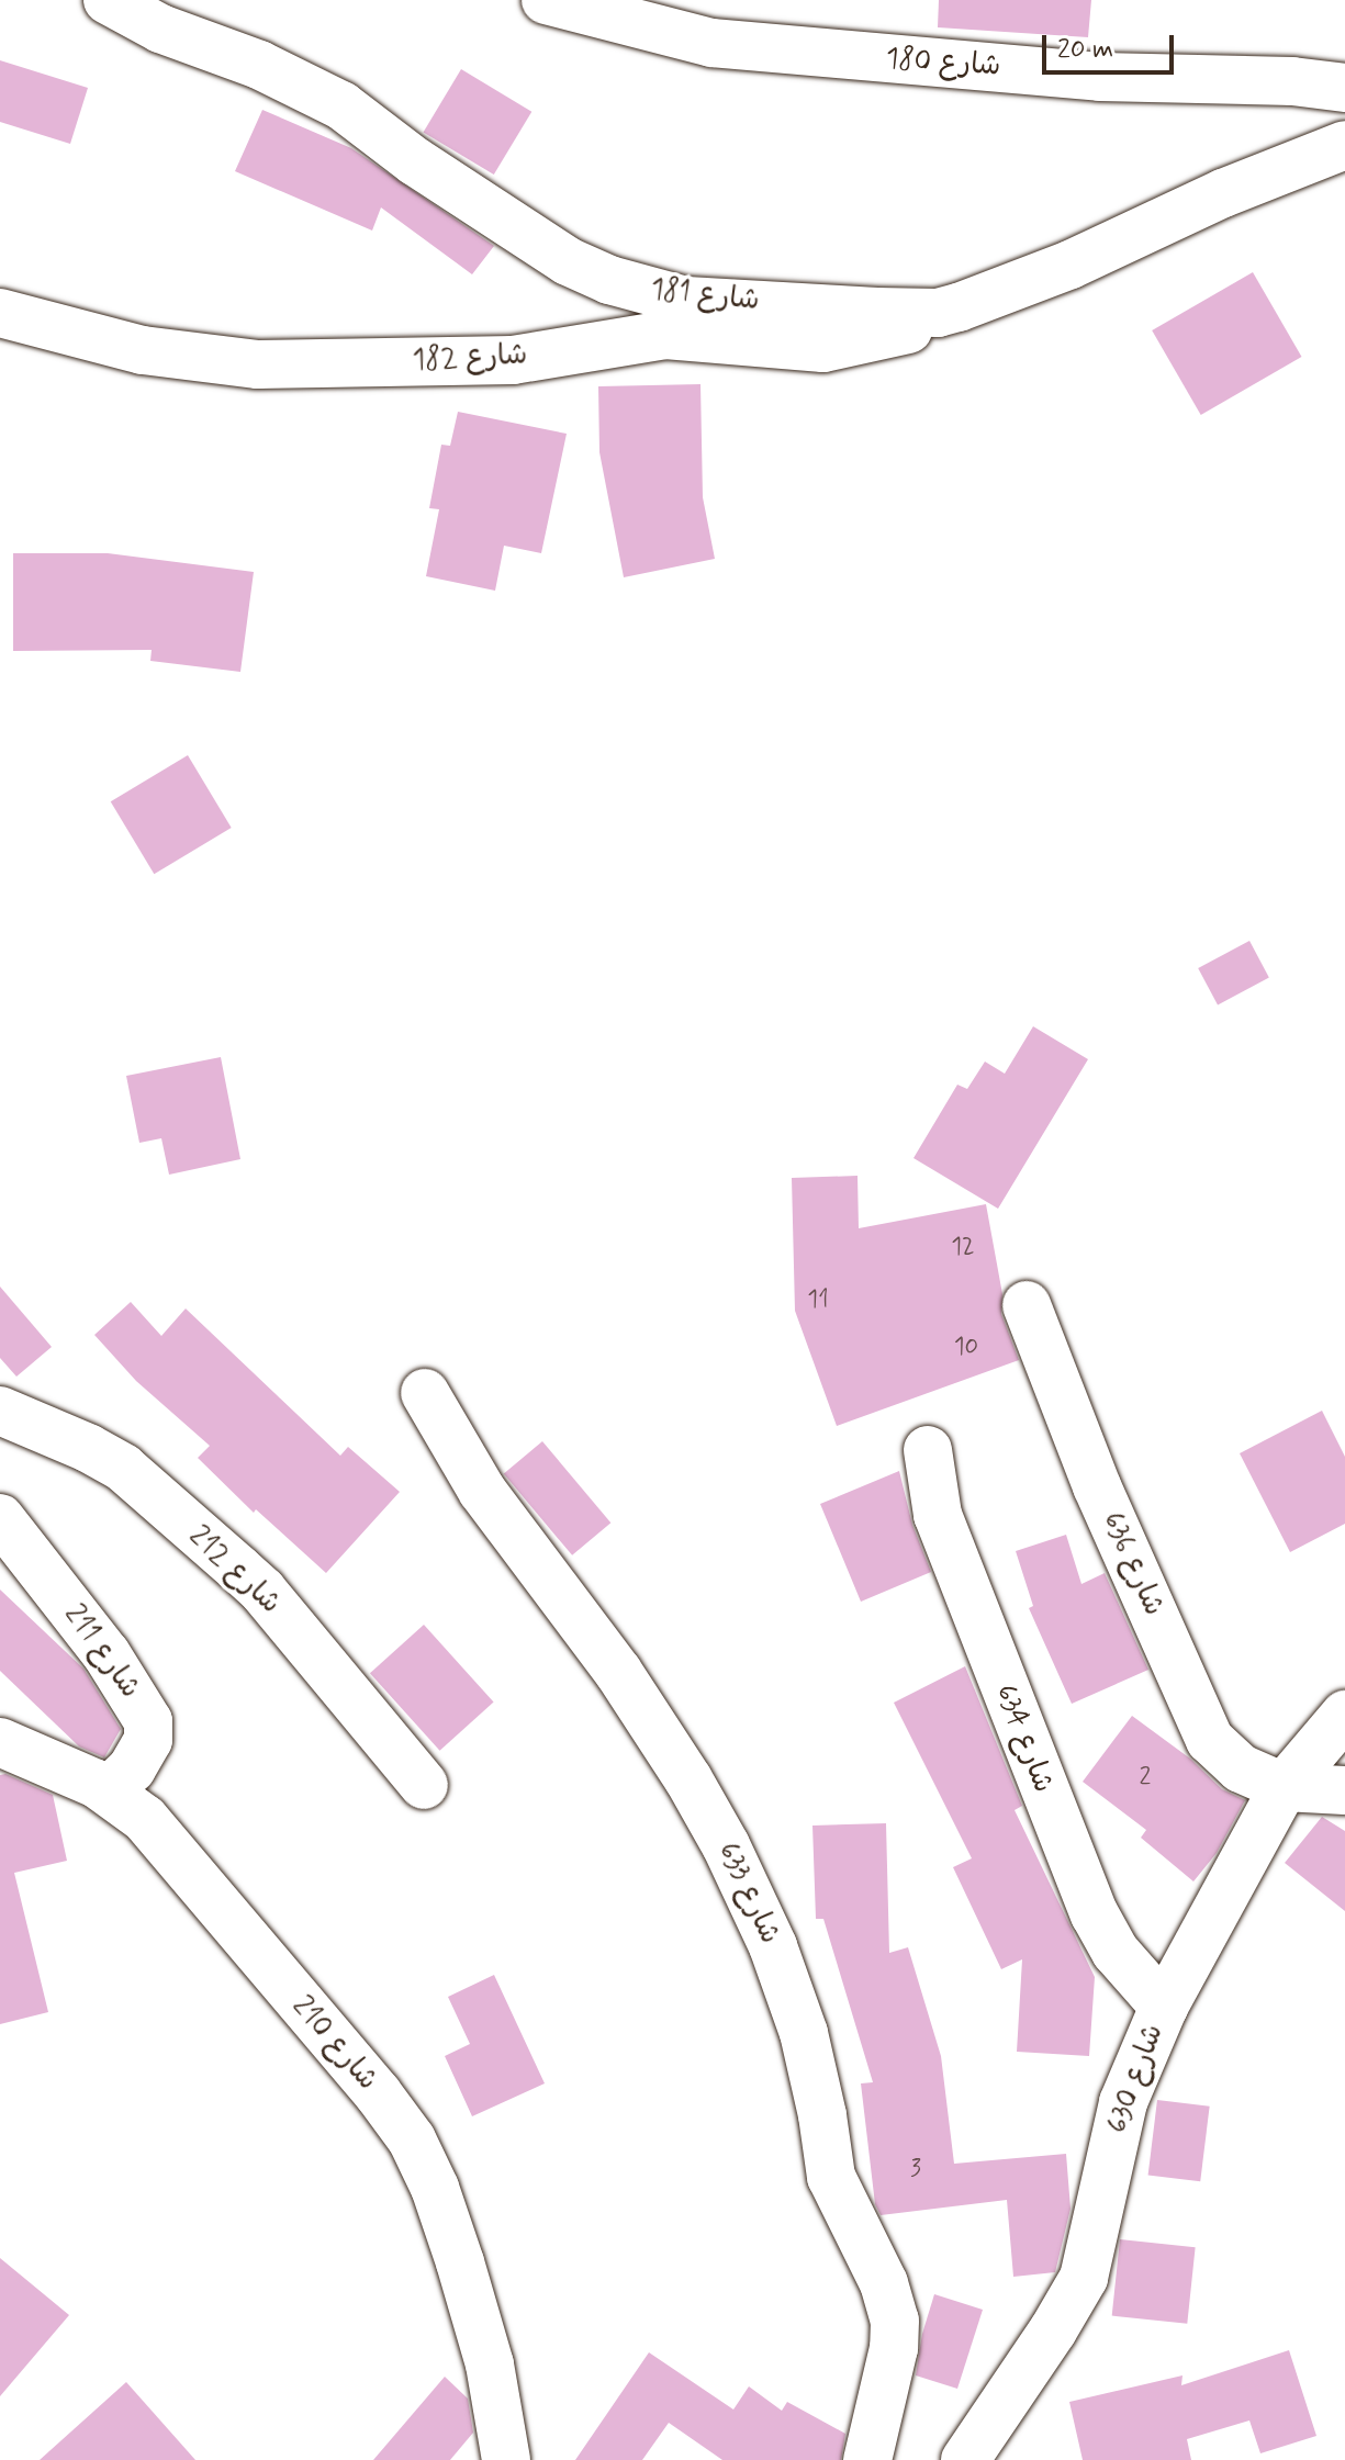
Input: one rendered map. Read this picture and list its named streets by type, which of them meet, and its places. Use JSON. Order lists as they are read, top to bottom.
{
  "streets": {
    "street": [
      "شارع 180",
      "شارع 181",
      "شارع 182",
      "شارع 636",
      "شارع 212",
      "شارع 211",
      "شارع 634",
      "شارع 633",
      "شارع 210",
      "شارع 630"
    ]
  },
  "crossings": [
    ["شارع 181", "شارع 182"],
    ["شارع 636", "شارع 630"],
    ["شارع 211", "شارع 210"],
    ["شارع 634", "شارع 630"]
  ],
  "house_numbers": [
    "12",
    "11",
    "10",
    "2",
    "3"
  ],
  "scale_bar": "20 m"
}
